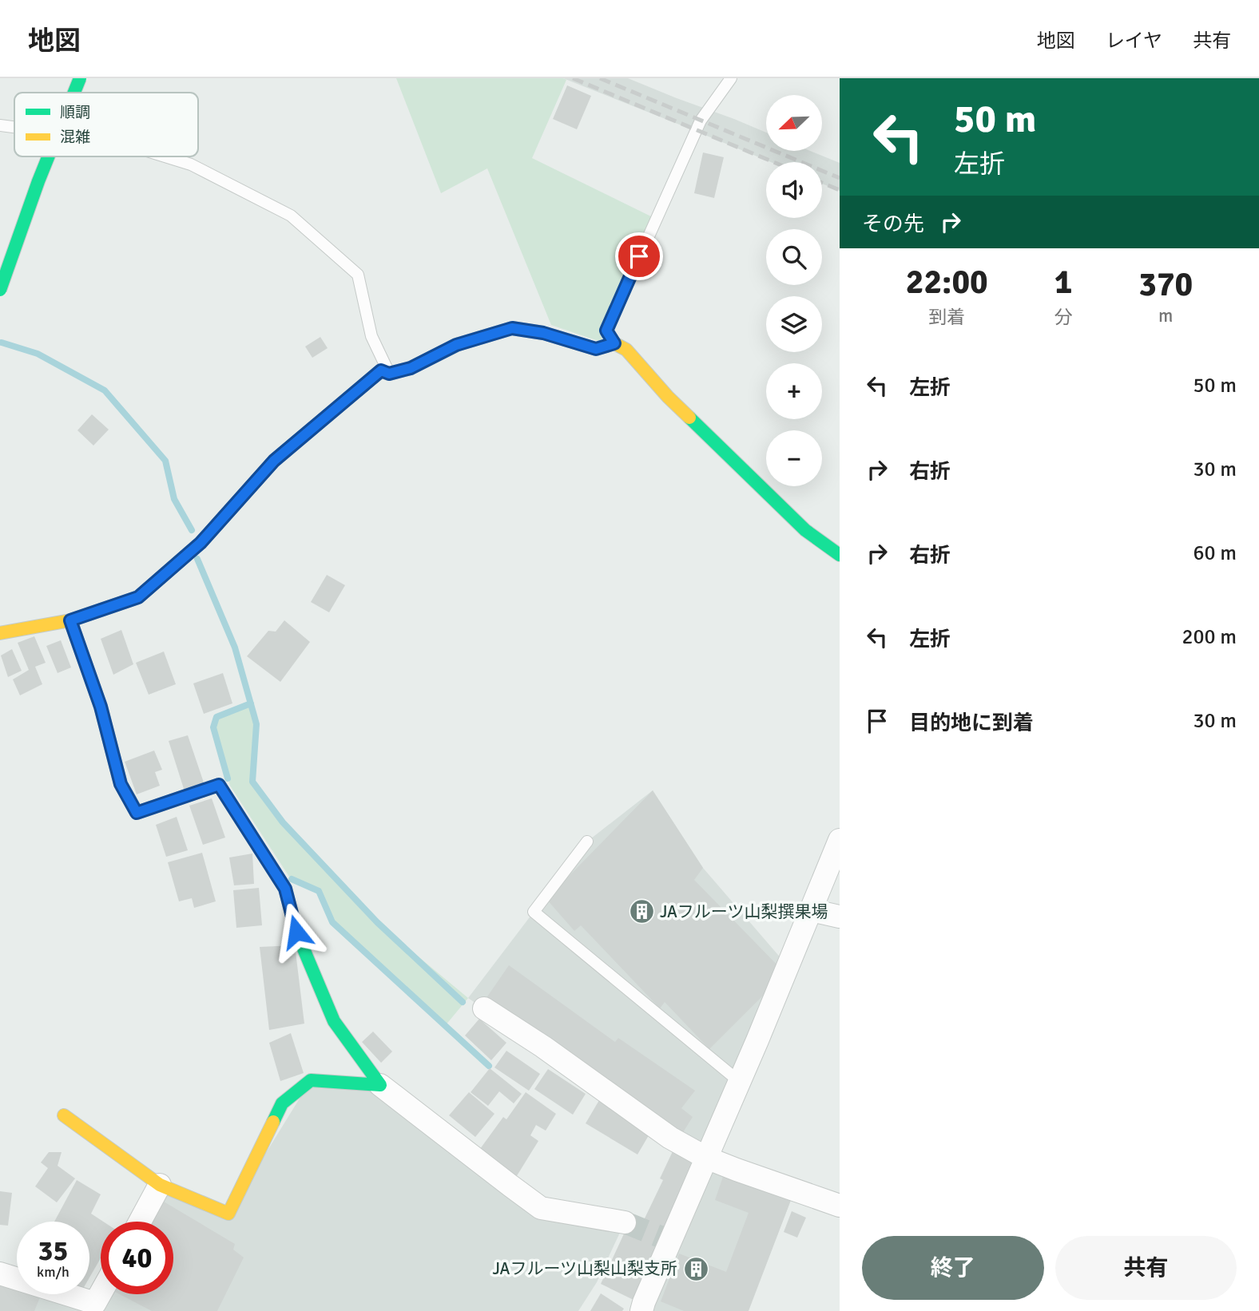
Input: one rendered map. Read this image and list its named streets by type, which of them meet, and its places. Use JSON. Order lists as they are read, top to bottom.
{
  "places": {
    "building": ["JAフルーツ山梨撰果場", "JAフルーツ山梨山梨支所"]
  },
  "legend": ["順調", "混雑"],
  "north": "bottom left",
  "page": {
    "header": "地図",
    "nav": ["地図", "レイヤ", "共有"],
    "turn": ["50 m", "左折"],
    "map_buttons": ["+", "−"],
    "then": "その先",
    "eta": [
      "22:00",
      "到着",
      "1",
      "分",
      "370",
      "m"
    ],
    "list": [
      {
        "name": "左折",
        "value": "50 m"
      },
      {
        "name": "右折",
        "value": "30 m"
      },
      {
        "name": "右折",
        "value": "60 m"
      },
      {
        "name": "左折",
        "value": "200 m"
      },
      {
        "name": "目的地に到着",
        "value": "30 m"
      }
    ],
    "speed": "35 km/h",
    "limit": "40",
    "buttons": ["終了", "共有"]
  }
}
